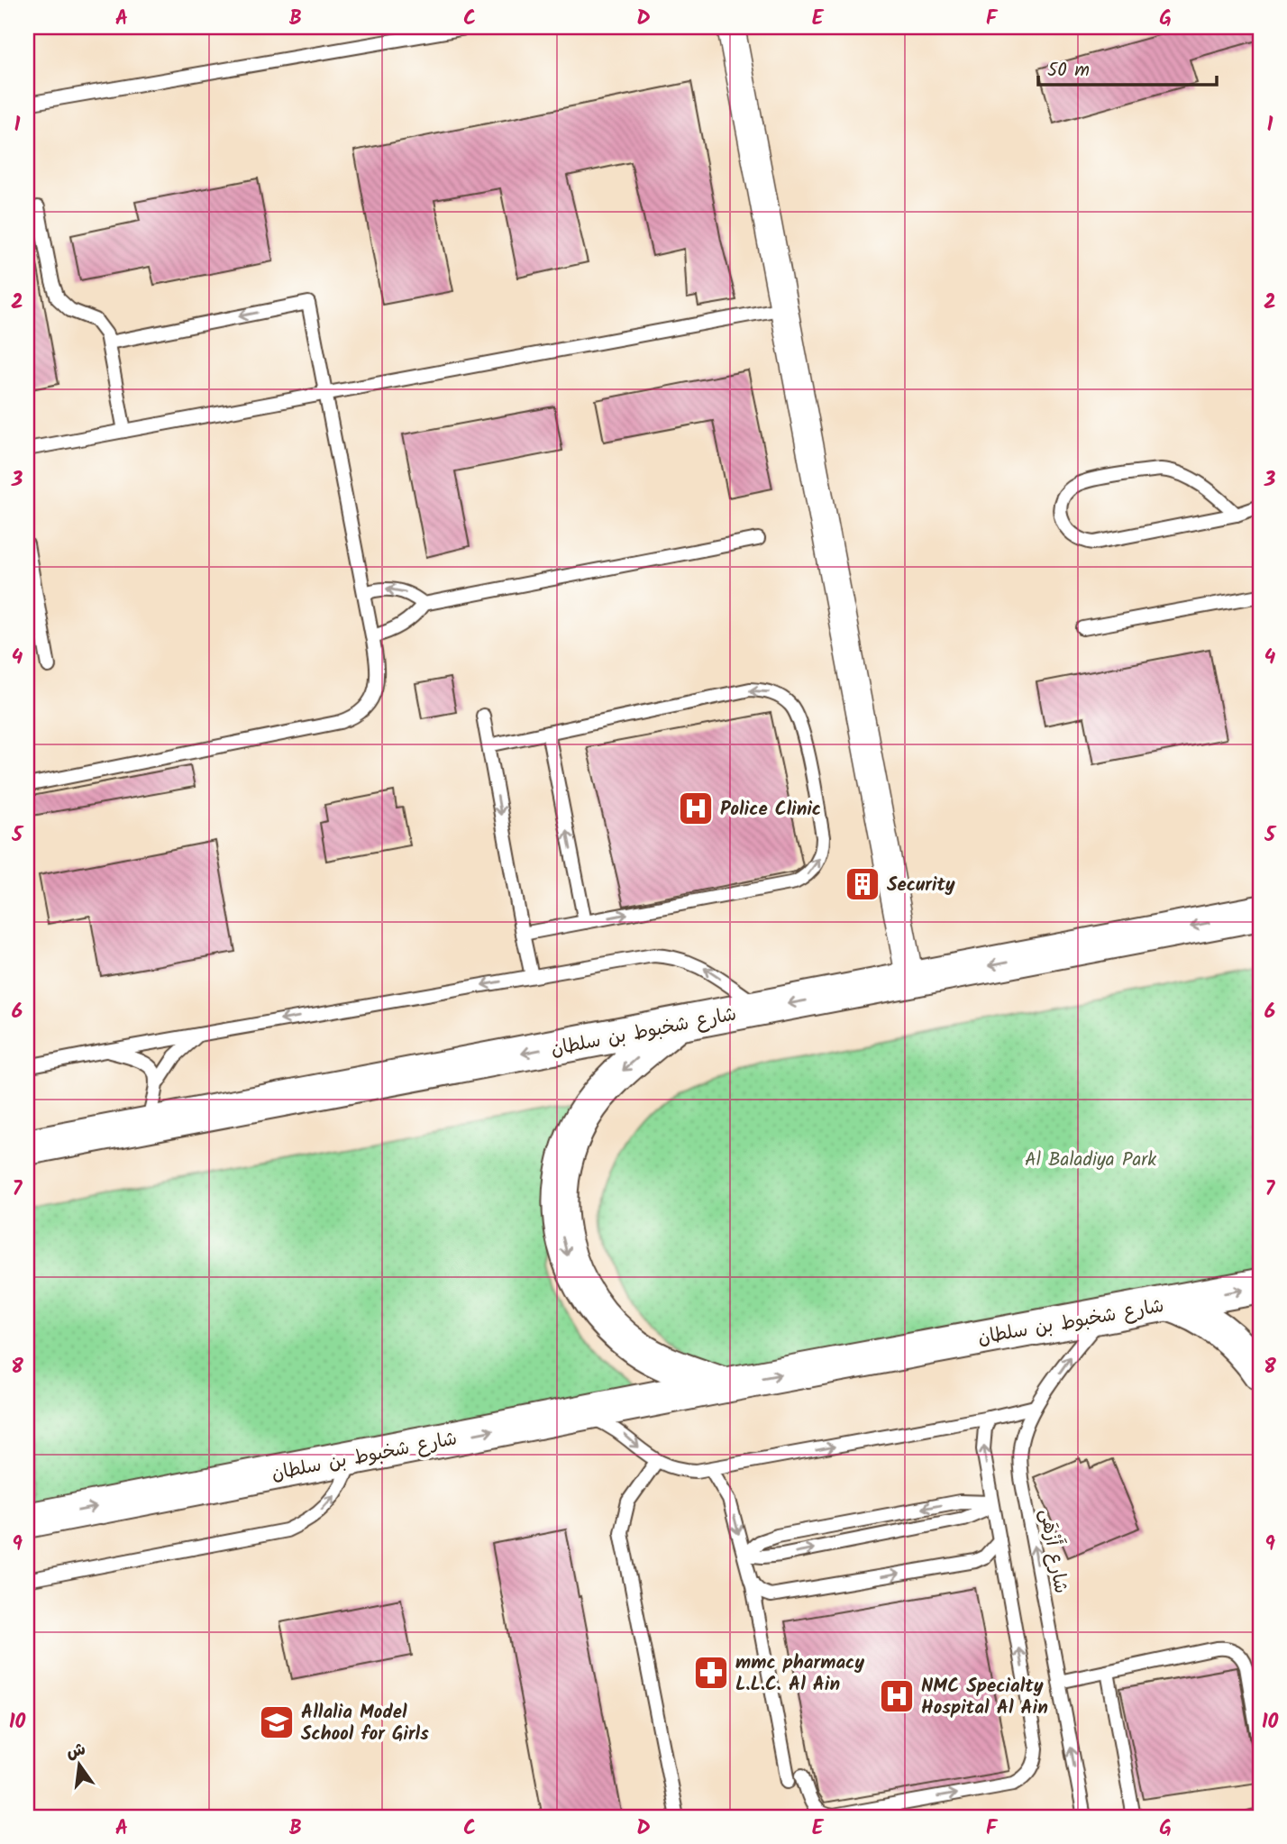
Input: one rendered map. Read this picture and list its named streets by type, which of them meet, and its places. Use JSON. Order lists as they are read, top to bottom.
{
  "streets": {
    "main road": ["شارع شخبوط بن سلطان"],
    "lane": ["شارع أَزْهَى"]
  },
  "crossings": [
    ["شارع شخبوط بن سلطان", "شارع أَزْهَى"]
  ],
  "parks": ["Al Baladiya Park"],
  "places": {
    "hospital": ["Police Clinic", "NMC Specialty Hospital Al Ain"],
    "building": ["Security"],
    "pharmacy": ["mmc pharmacy L.L.C. Al Ain"],
    "school or university": ["Allalia Model School for Girls"]
  },
  "scale_bar": "50 m",
  "north": "top",
  "grid": {
    "columns": [
      "A",
      "B",
      "C",
      "D",
      "E",
      "F",
      "G"
    ],
    "rows": [
      "1",
      "2",
      "3",
      "4",
      "5",
      "6",
      "7",
      "8",
      "9",
      "10"
    ]
  }
}
